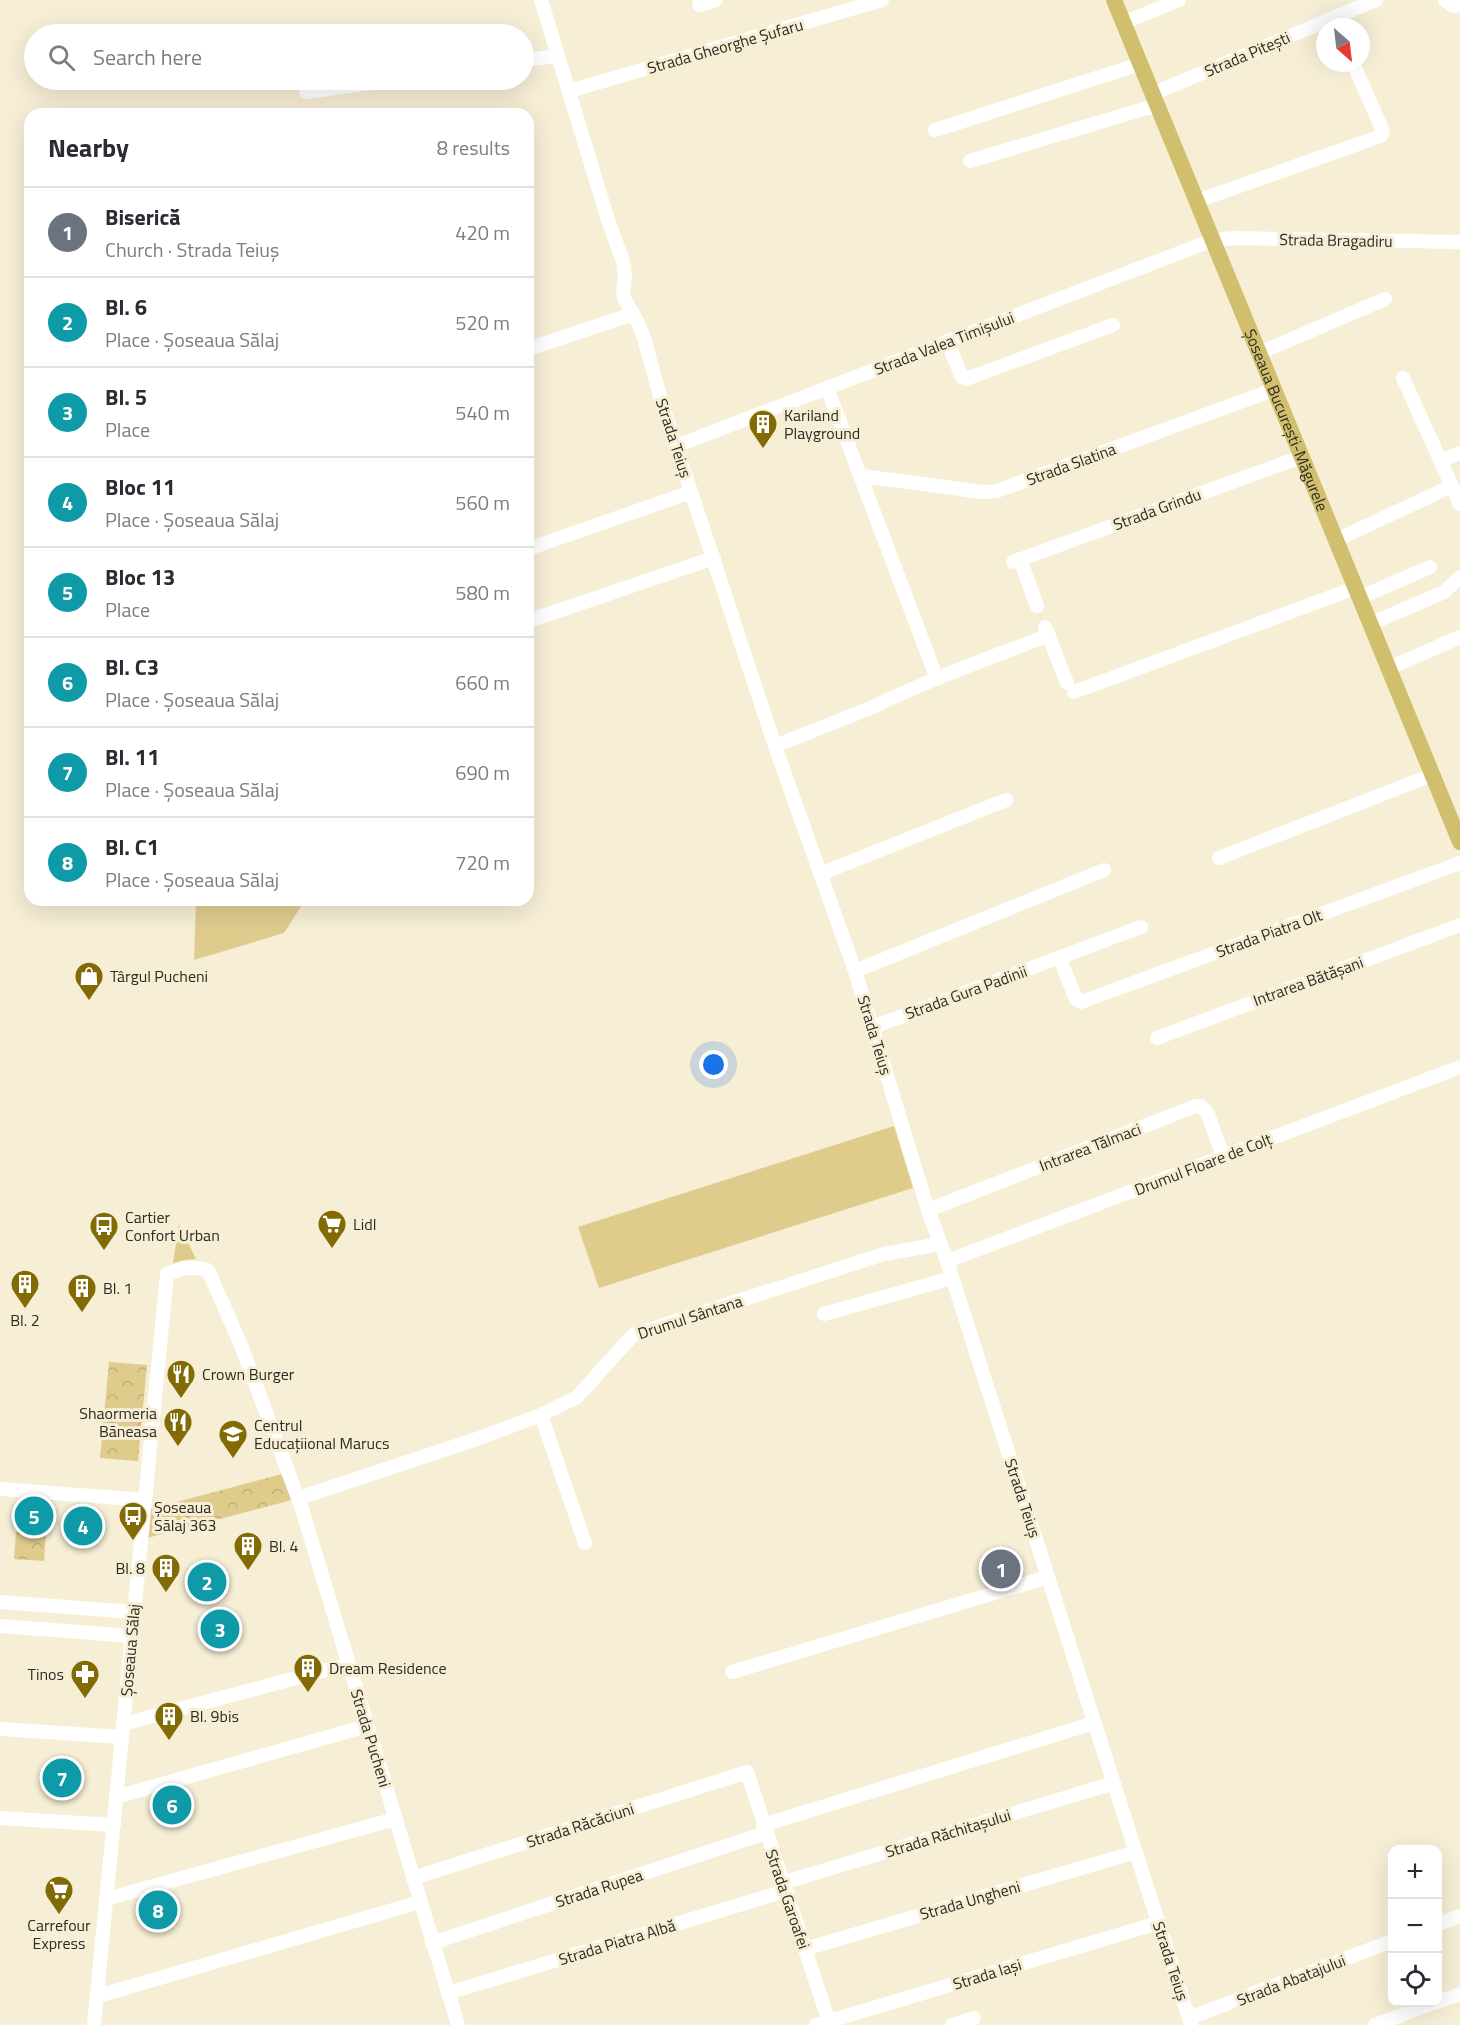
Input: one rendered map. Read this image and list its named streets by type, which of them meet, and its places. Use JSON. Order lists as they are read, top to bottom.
{
  "streets": {
    "main road": ["Șoseaua București-Măgurele"],
    "street": [
      "Strada Gheorghe Șufaru",
      "Strada Pitești",
      "Strada Bragadiru",
      "Strada Valea Timișului",
      "Strada Teiuș",
      "Strada Slatina",
      "Strada Grindu",
      "Strada Piatra Olt",
      "Intrarea Bătășani",
      "Strada Gura Padinii",
      "Intrarea Tălmaci",
      "Drumul Floare de Colț",
      "Drumul Sântana",
      "Șoseaua Sălaj",
      "Strada Pucheni",
      "Strada Răcăciuni",
      "Strada Răchitașului",
      "Strada Rupea",
      "Strada Garoafei",
      "Strada Ungheni",
      "Strada Piatra Albă",
      "Strada Iași",
      "Strada Abatajului"
    ]
  },
  "crossings": [
    ["Strada Gheorghe Șufaru", "Strada Teiuș"],
    ["Strada Pitești", "Șoseaua București-Măgurele"],
    ["Strada Bragadiru", "Strada Valea Timișului"],
    ["Strada Bragadiru", "Șoseaua București-Măgurele"],
    ["Strada Valea Timișului", "Șoseaua București-Măgurele"],
    ["Strada Valea Timișului", "Strada Teiuș"],
    ["Șoseaua București-Măgurele", "Strada Slatina"],
    ["Șoseaua București-Măgurele", "Strada Grindu"],
    ["Strada Teiuș", "Strada Gura Padinii"],
    ["Strada Teiuș", "Intrarea Tălmaci"],
    ["Strada Teiuș", "Drumul Floare de Colț"],
    ["Strada Teiuș", "Drumul Sântana"],
    ["Strada Teiuș", "Strada Răchitașului"],
    ["Strada Teiuș", "Strada Rupea"],
    ["Strada Teiuș", "Strada Ungheni"],
    ["Strada Teiuș", "Strada Iași"],
    ["Strada Teiuș", "Strada Abatajului"],
    ["Strada Piatra Olt", "Strada Gura Padinii"],
    ["Intrarea Tălmaci", "Drumul Floare de Colț"],
    ["Drumul Sântana", "Strada Pucheni"],
    ["Șoseaua Sălaj", "Strada Pucheni"],
    ["Strada Pucheni", "Strada Răcăciuni"],
    ["Strada Pucheni", "Strada Rupea"],
    ["Strada Pucheni", "Strada Piatra Albă"],
    ["Strada Răcăciuni", "Strada Garoafei"],
    ["Strada Răchitașului", "Strada Garoafei"],
    ["Strada Răchitașului", "Strada Piatra Albă"],
    ["Strada Rupea", "Strada Garoafei"],
    ["Strada Garoafei", "Strada Ungheni"],
    ["Strada Garoafei", "Strada Piatra Albă"],
    ["Strada Garoafei", "Strada Iași"]
  ],
  "places": {
    "building": [
      "Kariland Playground",
      "Bl. 2",
      "Bl. 1",
      "Bl. 4",
      "Bl. 8",
      "Dream Residence",
      "Bl. 9bis"
    ],
    "shop": ["Târgul Pucheni"],
    "supermarket": ["Lidl", "Carrefour Express"],
    "bus stop": ["Cartier Confort Urban", "Șoseaua Sălaj 363"],
    "restaurant": ["Crown Burger", "Shaormeria Băneasa"],
    "school or university": ["Centrul Educațiional Marucs"],
    "pharmacy": ["Tinos"]
  },
  "north": "bottom right",
  "page": {
    "search": "Search here",
    "heading": ["Nearby", "8 results"],
    "list": [
      {
        "mark": "1",
        "name": "Biserică",
        "note": "Church · Strada Teiuș",
        "value": "420 m"
      },
      {
        "mark": "2",
        "name": "Bl. 6",
        "note": "Place · Șoseaua Sălaj",
        "value": "520 m"
      },
      {
        "mark": "3",
        "name": "Bl. 5",
        "note": "Place",
        "value": "540 m"
      },
      {
        "mark": "4",
        "name": "Bloc 11",
        "note": "Place · Șoseaua Sălaj",
        "value": "560 m"
      },
      {
        "mark": "5",
        "name": "Bloc 13",
        "note": "Place",
        "value": "580 m"
      },
      {
        "mark": "6",
        "name": "Bl. C3",
        "note": "Place · Șoseaua Sălaj",
        "value": "660 m"
      },
      {
        "mark": "7",
        "name": "Bl. 11",
        "note": "Place · Șoseaua Sălaj",
        "value": "690 m"
      },
      {
        "mark": "8",
        "name": "Bl. C1",
        "note": "Place · Șoseaua Sălaj",
        "value": "720 m"
      }
    ],
    "pins": [
      "5",
      "4",
      "1",
      "2",
      "3",
      "7",
      "6",
      "8"
    ],
    "map_buttons": ["+", "−"]
  }
}
